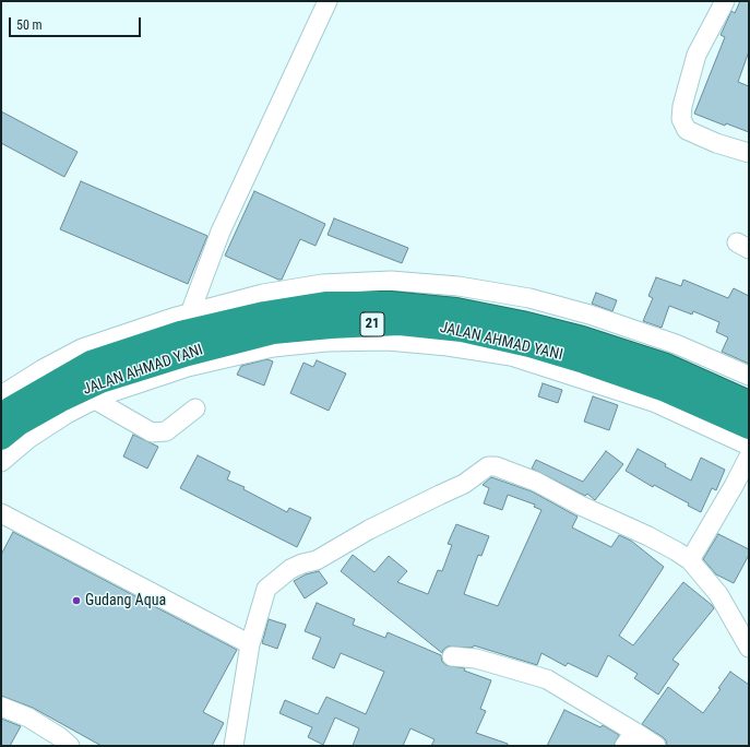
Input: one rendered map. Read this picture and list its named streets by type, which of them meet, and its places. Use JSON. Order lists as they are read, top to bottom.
{
  "streets": {
    "highway": ["21", "JALAN AHMAD YANI"]
  },
  "places": ["Gudang Aqua"],
  "scale_bar": "50 m"
}
